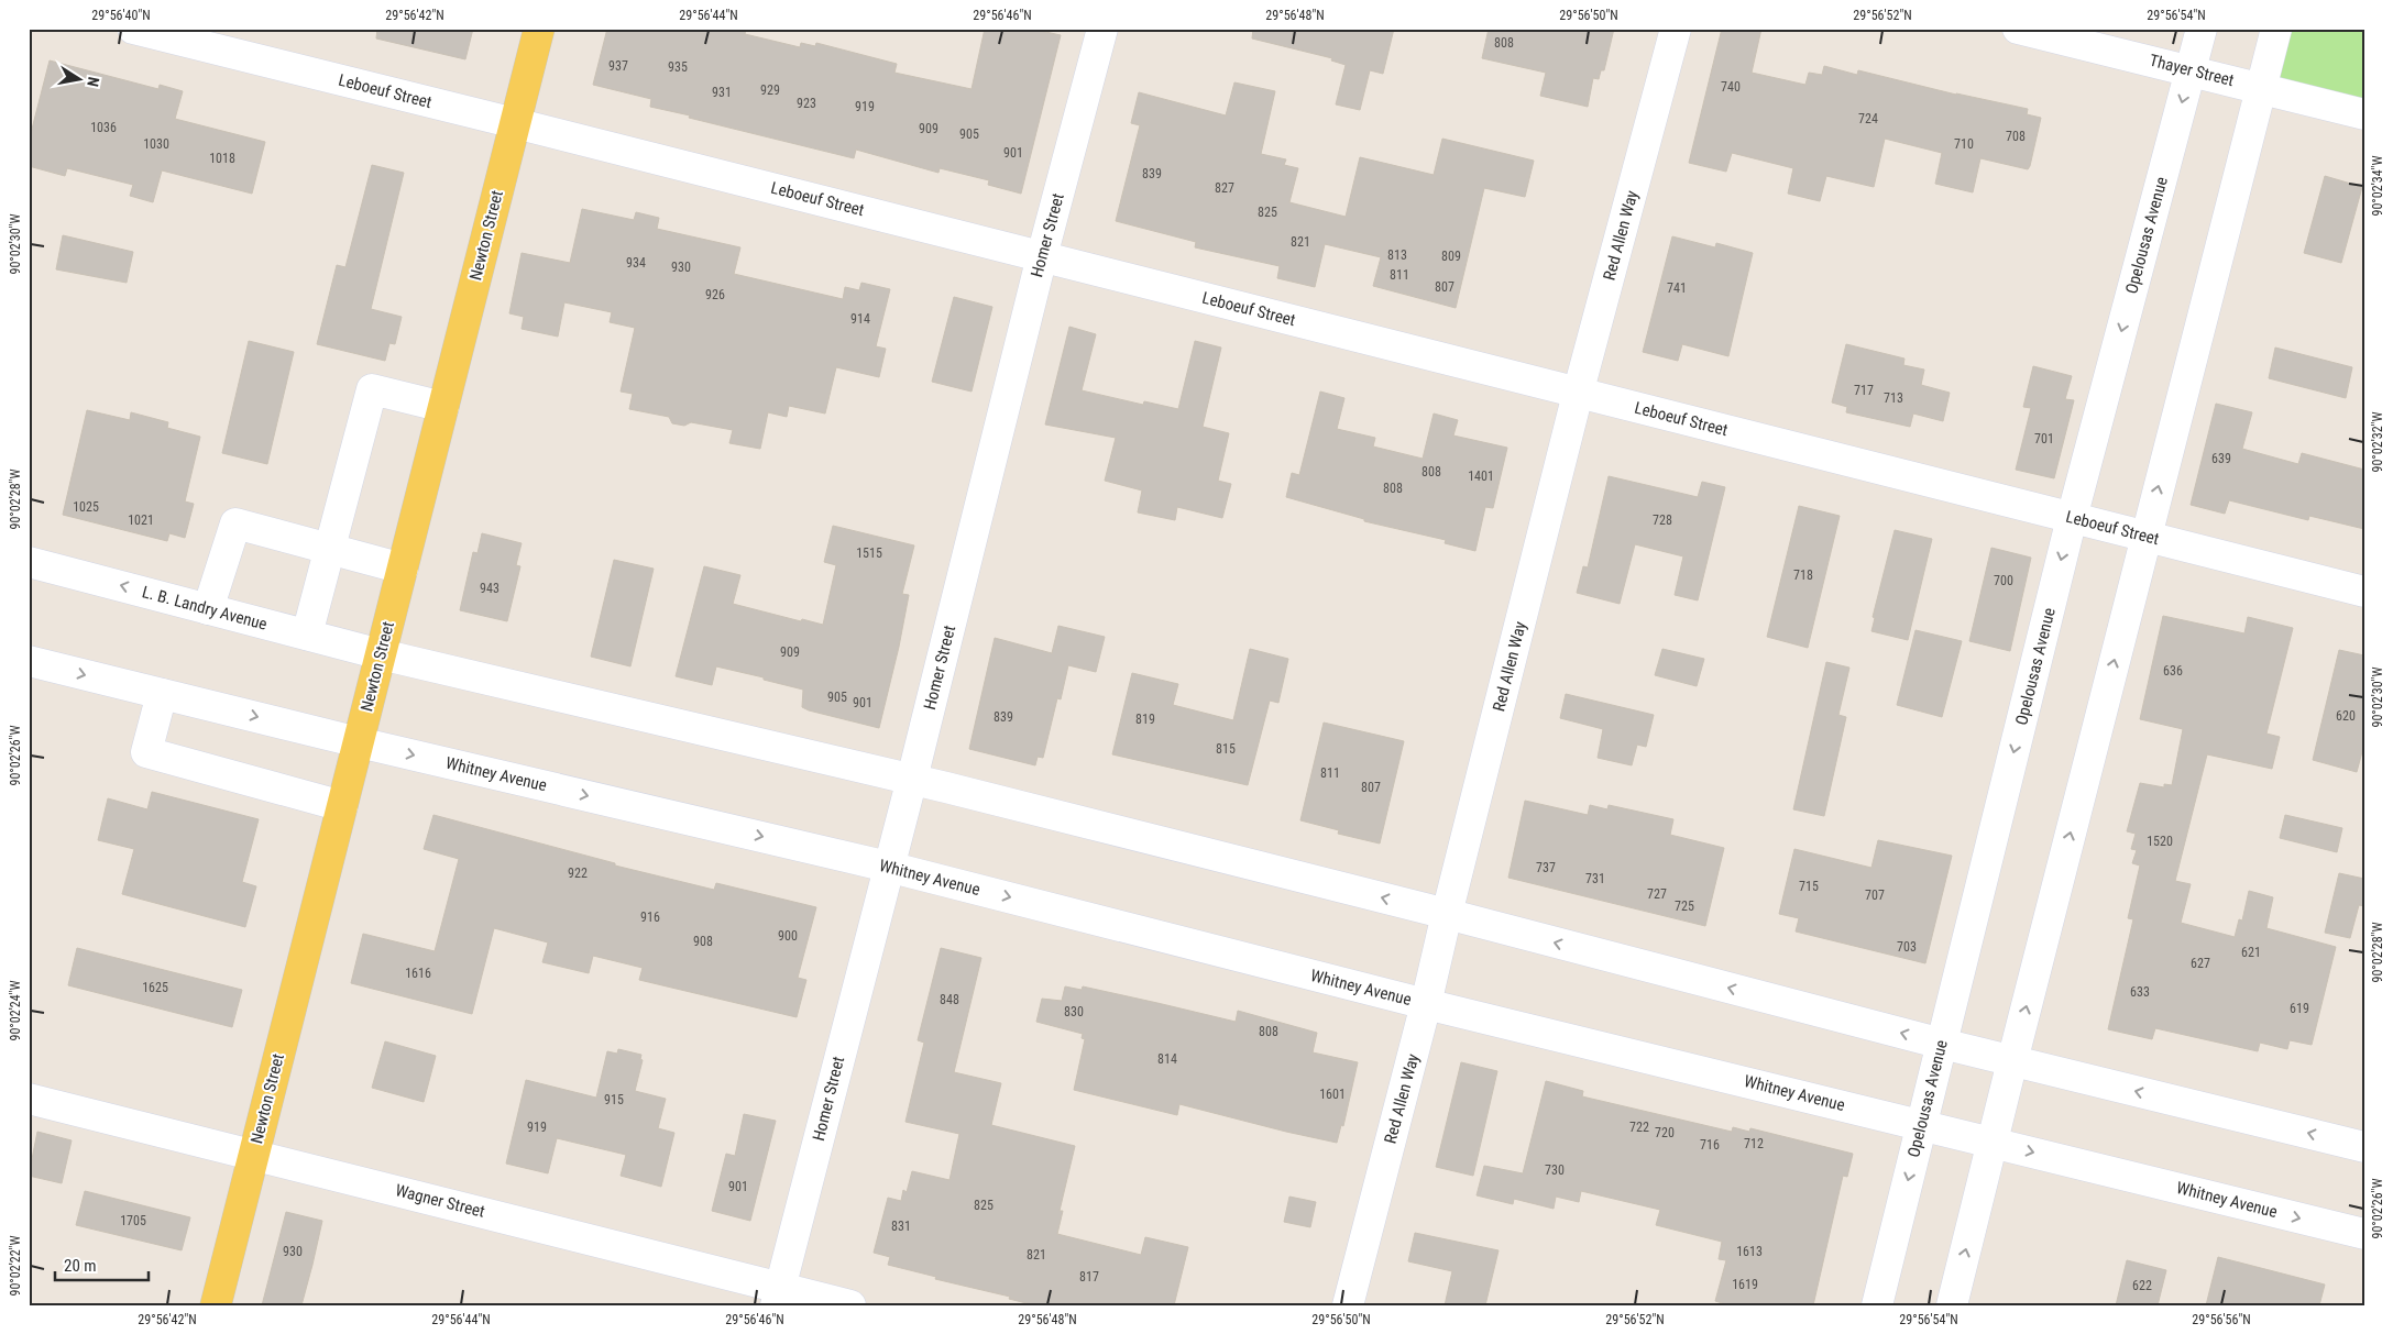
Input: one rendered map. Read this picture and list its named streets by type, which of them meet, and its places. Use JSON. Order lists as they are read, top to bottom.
{
  "streets": {
    "main road": ["Newton Street"],
    "street": [
      "Thayer Street",
      "Leboeuf Street",
      "Homer Street",
      "Red Allen Way",
      "Opelousas Avenue",
      "L. B. Landry Avenue",
      "Whitney Avenue",
      "Wagner Street"
    ]
  },
  "crossings": [
    ["Thayer Street", "Opelousas Avenue"],
    ["Leboeuf Street", "Newton Street"],
    ["Leboeuf Street", "Homer Street"],
    ["Leboeuf Street", "Red Allen Way"],
    ["Leboeuf Street", "Opelousas Avenue"],
    ["Newton Street", "L. B. Landry Avenue"],
    ["Newton Street", "Whitney Avenue"],
    ["Newton Street", "Wagner Street"],
    ["Homer Street", "Whitney Avenue"],
    ["Homer Street", "Wagner Street"],
    ["Red Allen Way", "Whitney Avenue"],
    ["Opelousas Avenue", "Whitney Avenue"]
  ],
  "house_numbers": [
    "808",
    "937",
    "935",
    "740",
    "929",
    "931",
    "923",
    "919",
    "724",
    "1036",
    "909",
    "905",
    "708",
    "1030",
    "710",
    "901",
    "1018",
    "839",
    "827",
    "825",
    "821",
    "813",
    "809",
    "934",
    "930",
    "811",
    "807",
    "741",
    "926",
    "914",
    "717",
    "713",
    "701",
    "639",
    "808",
    "1401",
    "808",
    "1025",
    "1021",
    "728",
    "1515",
    "718",
    "700",
    "943",
    "909",
    "636",
    "905",
    "901",
    "620",
    "839",
    "819",
    "815",
    "811",
    "807",
    "1520",
    "737",
    "922",
    "731",
    "715",
    "727",
    "707",
    "725",
    "916",
    "900",
    "908",
    "703",
    "621",
    "627",
    "1616",
    "1625",
    "633",
    "848",
    "619",
    "830",
    "808",
    "814",
    "1601",
    "915",
    "919",
    "722",
    "720",
    "712",
    "716",
    "730",
    "901",
    "825",
    "1705",
    "831",
    "930",
    "1613",
    "821",
    "817",
    "1619",
    "622"
  ],
  "scale_bar": "20 m",
  "north": "right",
  "coordinates": [
    "29°56'40\"N",
    "29°56'42\"N",
    "29°56'44\"N",
    "29°56'46\"N",
    "29°56'48\"N",
    "29°56'50\"N",
    "29°56'52\"N",
    "29°56'54\"N",
    "90°02'34\"W",
    "90°02'30\"W",
    "90°02'32\"W",
    "90°02'28\"W",
    "90°02'26\"W",
    "90°02'24\"W",
    "90°02'22\"W",
    "29°56'56\"N"
  ]
}
